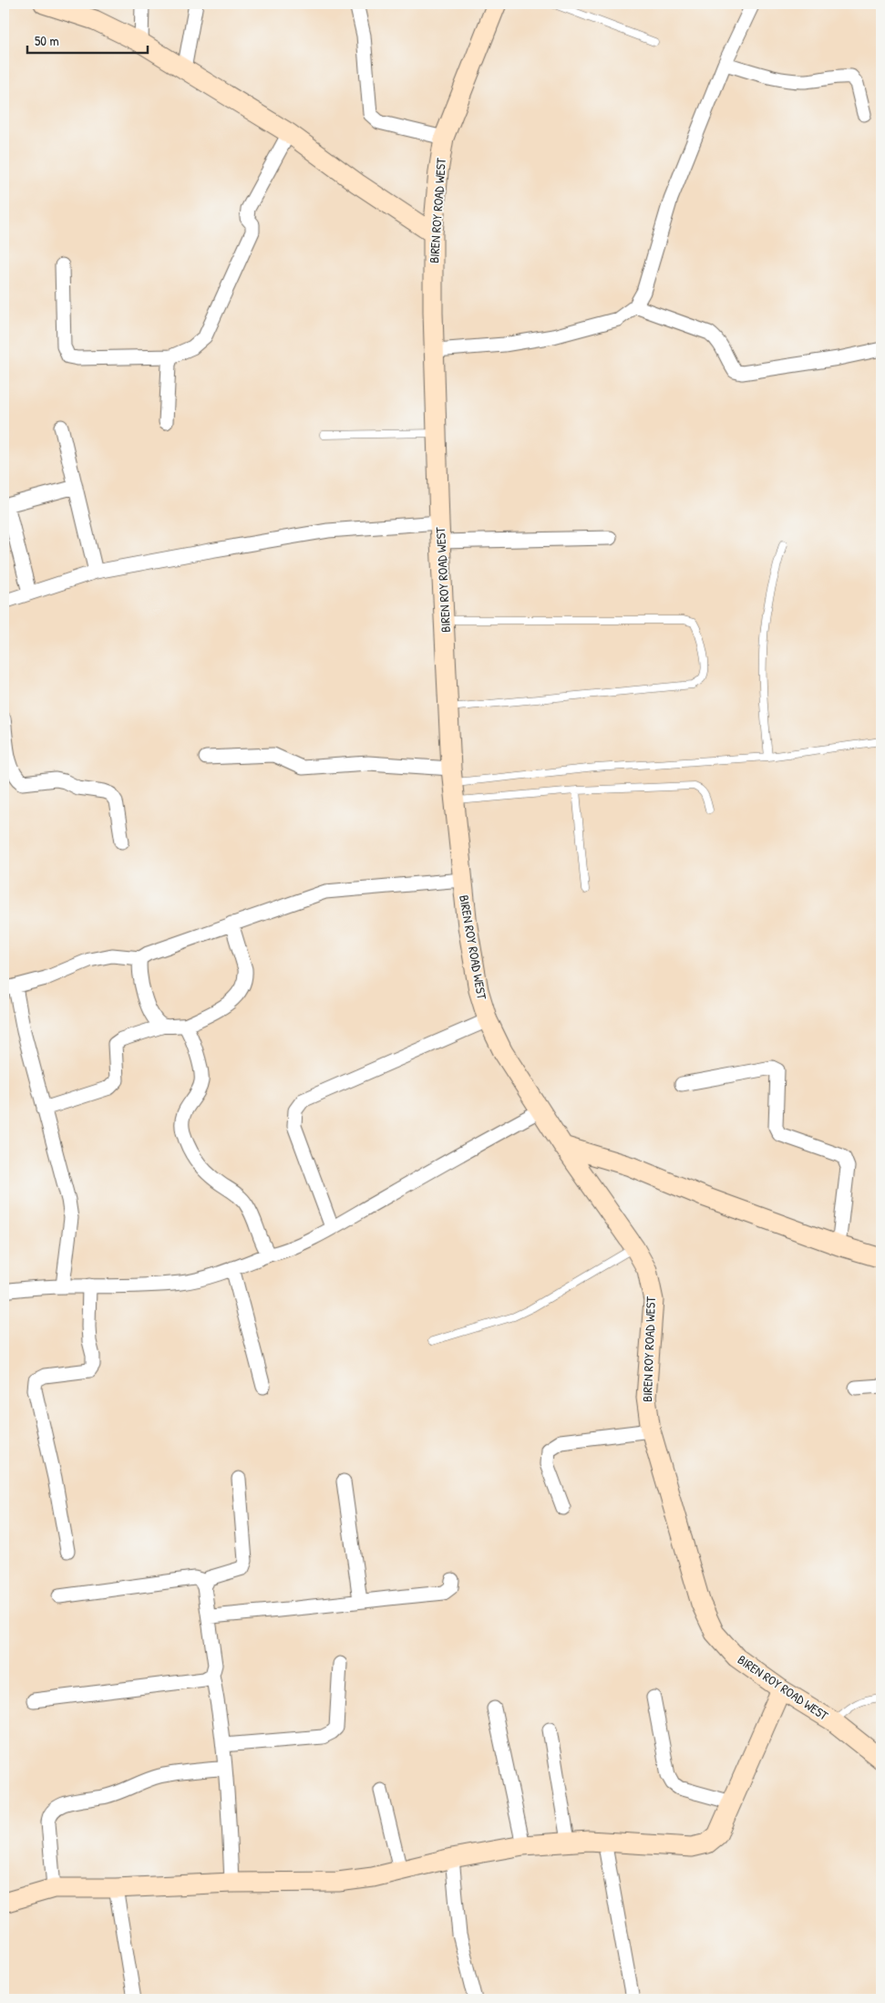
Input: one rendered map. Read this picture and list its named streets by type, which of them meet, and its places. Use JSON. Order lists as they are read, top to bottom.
{
  "streets": {
    "main road": ["BIREN ROY ROAD WEST"]
  },
  "scale_bar": "50 m"
}
